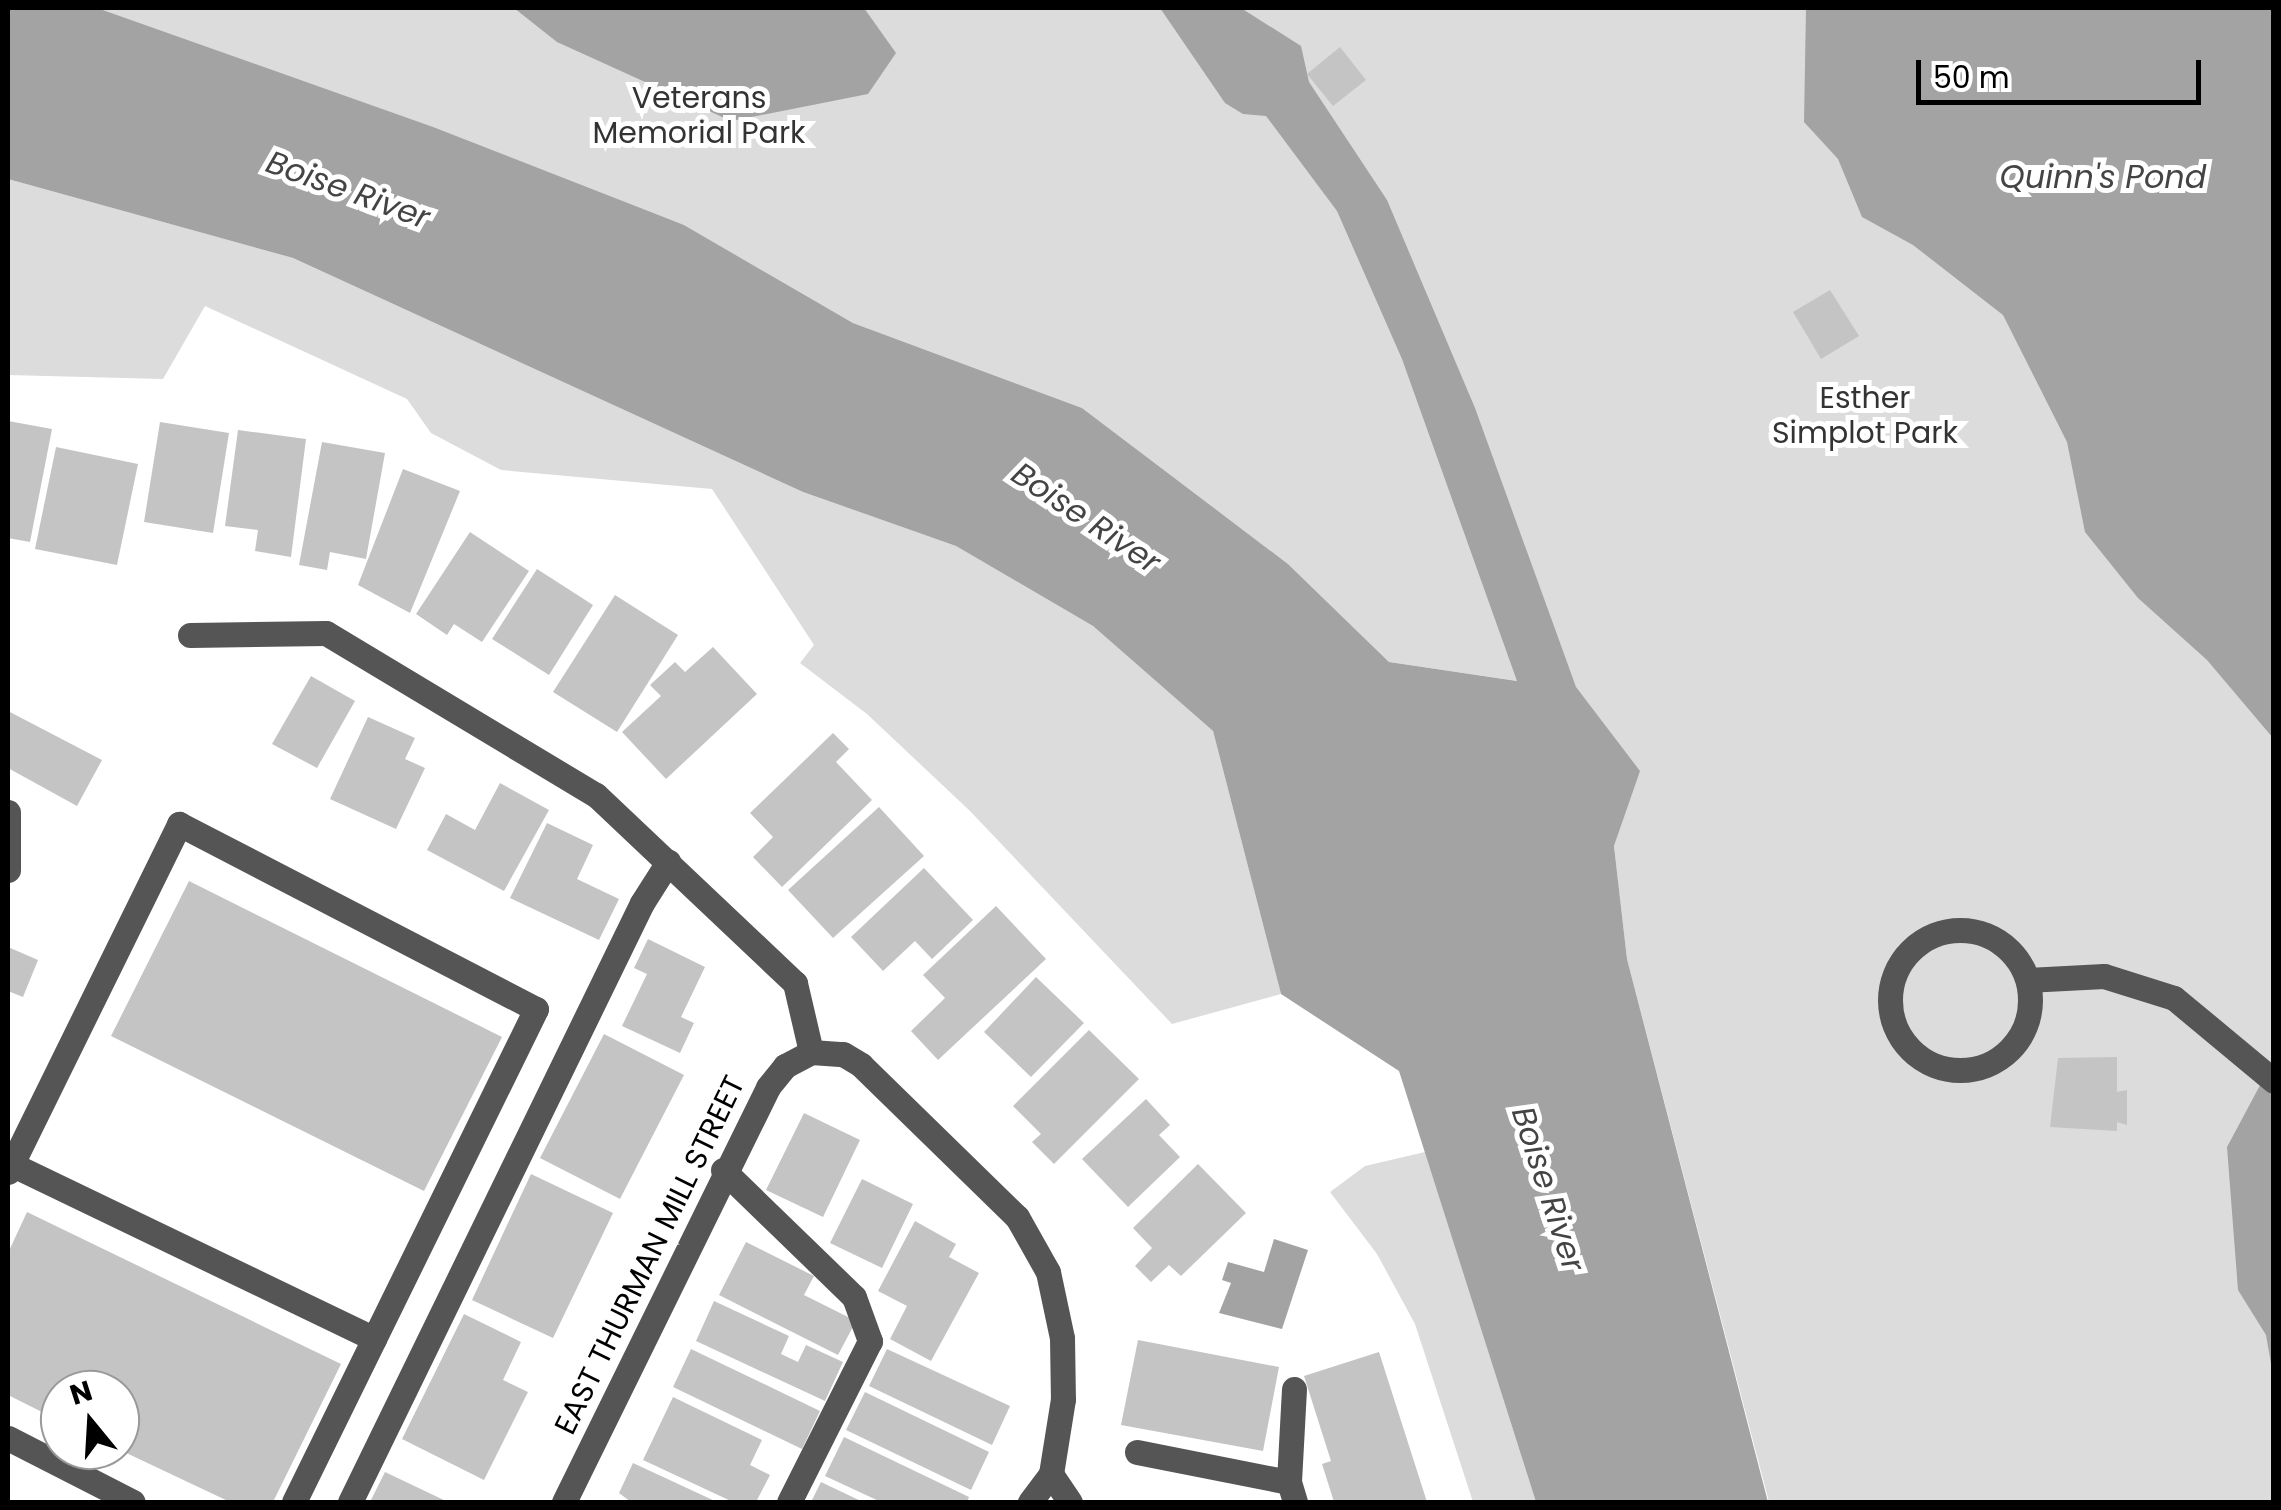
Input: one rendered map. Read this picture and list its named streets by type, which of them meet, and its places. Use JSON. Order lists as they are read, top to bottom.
{
  "streets": {
    "street": ["EAST THURMAN MILL STREET"]
  },
  "water": ["Quinn's Pond", "Boise River"],
  "parks": ["Veterans Memorial Park", "Esther Simplot Park"],
  "scale_bar": "50 m",
  "north": "top"
}
